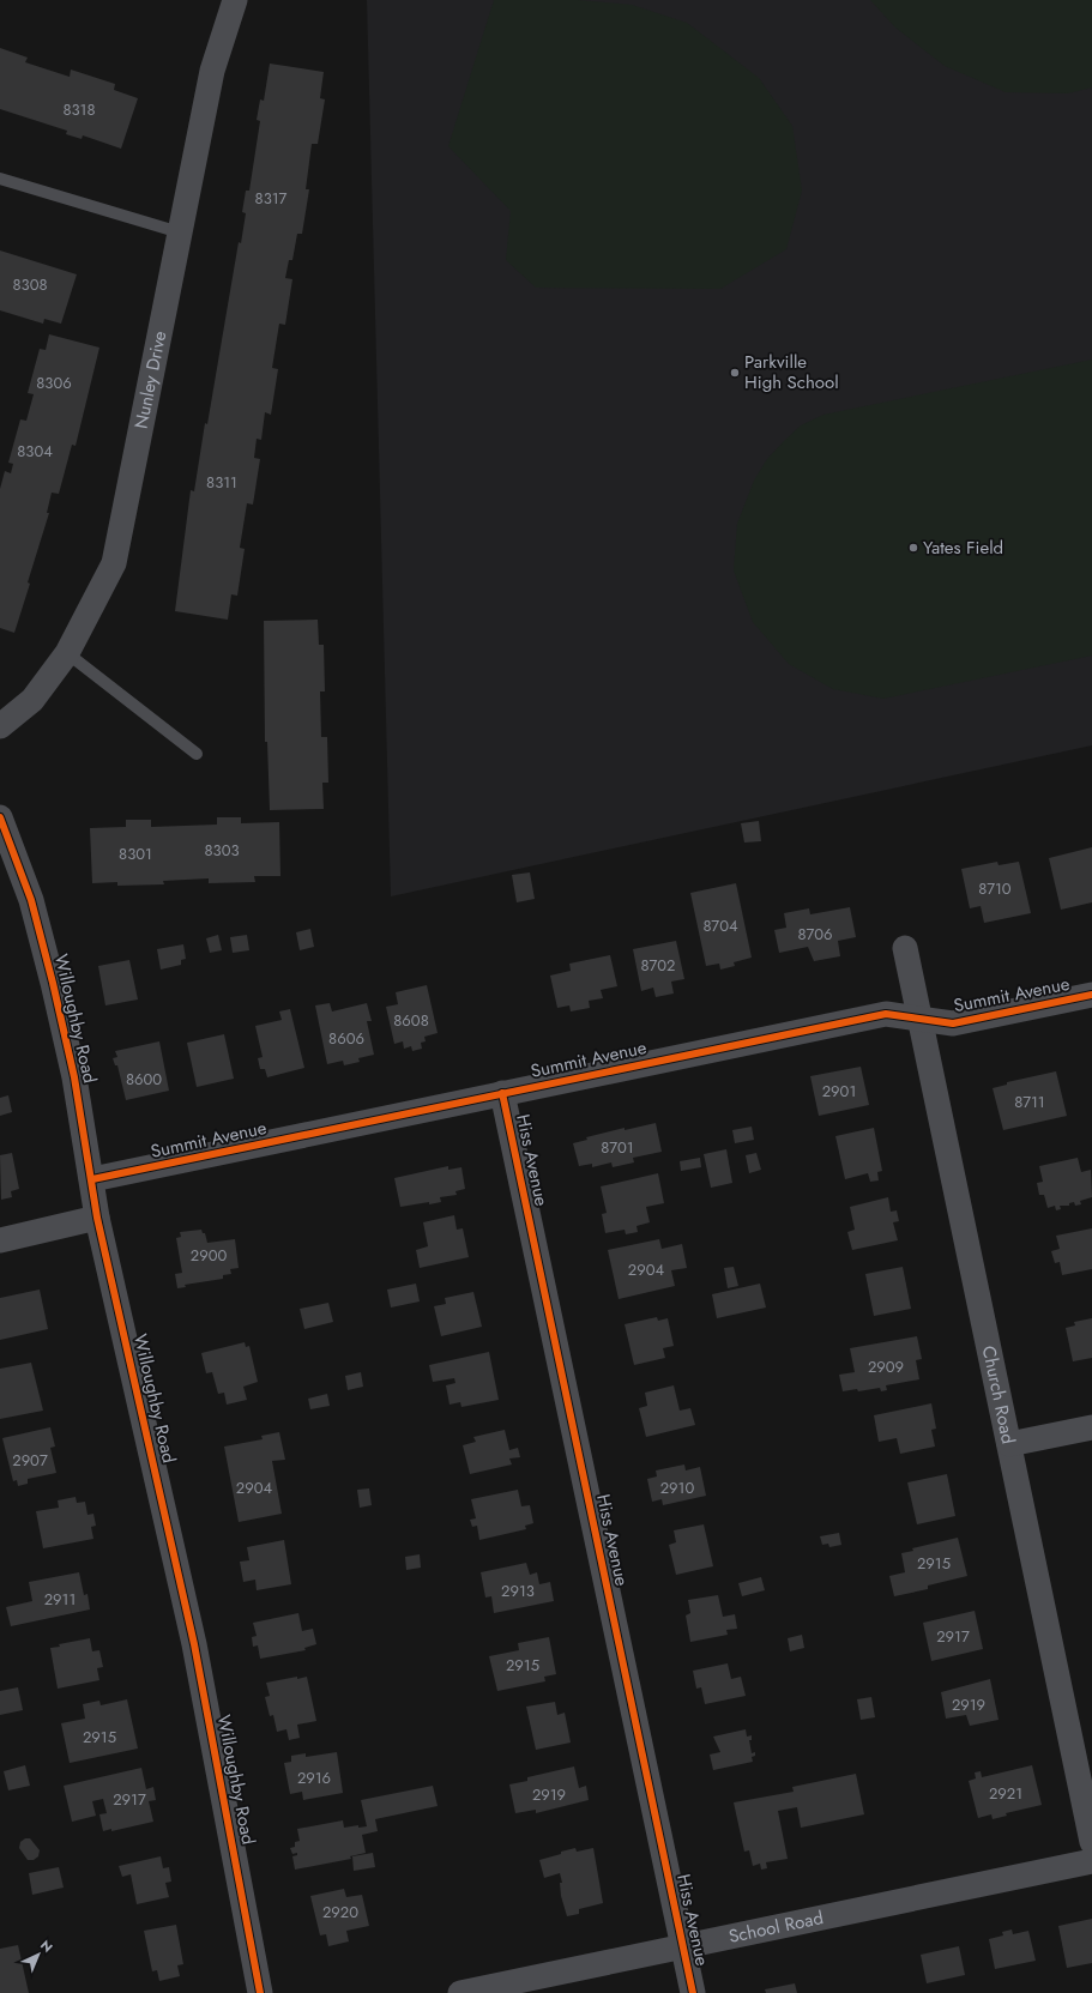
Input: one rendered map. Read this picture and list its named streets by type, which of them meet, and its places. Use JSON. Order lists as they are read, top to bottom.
{
  "streets": {
    "street": [
      "Nunley Drive",
      "Summit Avenue",
      "Willoughby Road",
      "Hiss Avenue",
      "Church Road",
      "School Road"
    ]
  },
  "crossings": [
    ["Summit Avenue", "Willoughby Road"],
    ["Summit Avenue", "Hiss Avenue"],
    ["Summit Avenue", "Church Road"],
    ["Hiss Avenue", "School Road"]
  ],
  "places": ["Parkville High School", "Yates Field"],
  "house_numbers": [
    "8318",
    "8317",
    "8308",
    "8306",
    "8304",
    "8311",
    "8303",
    "8301",
    "8710",
    "8704",
    "8706",
    "8702",
    "8608",
    "8606",
    "8600",
    "2901",
    "8711",
    "8701",
    "2900",
    "2904",
    "2909",
    "2907",
    "2904",
    "2910",
    "2915",
    "2913",
    "2911",
    "2917",
    "2915",
    "2919",
    "2915",
    "2916",
    "2921",
    "2919",
    "2917",
    "2920"
  ],
  "north": "top right"
}
